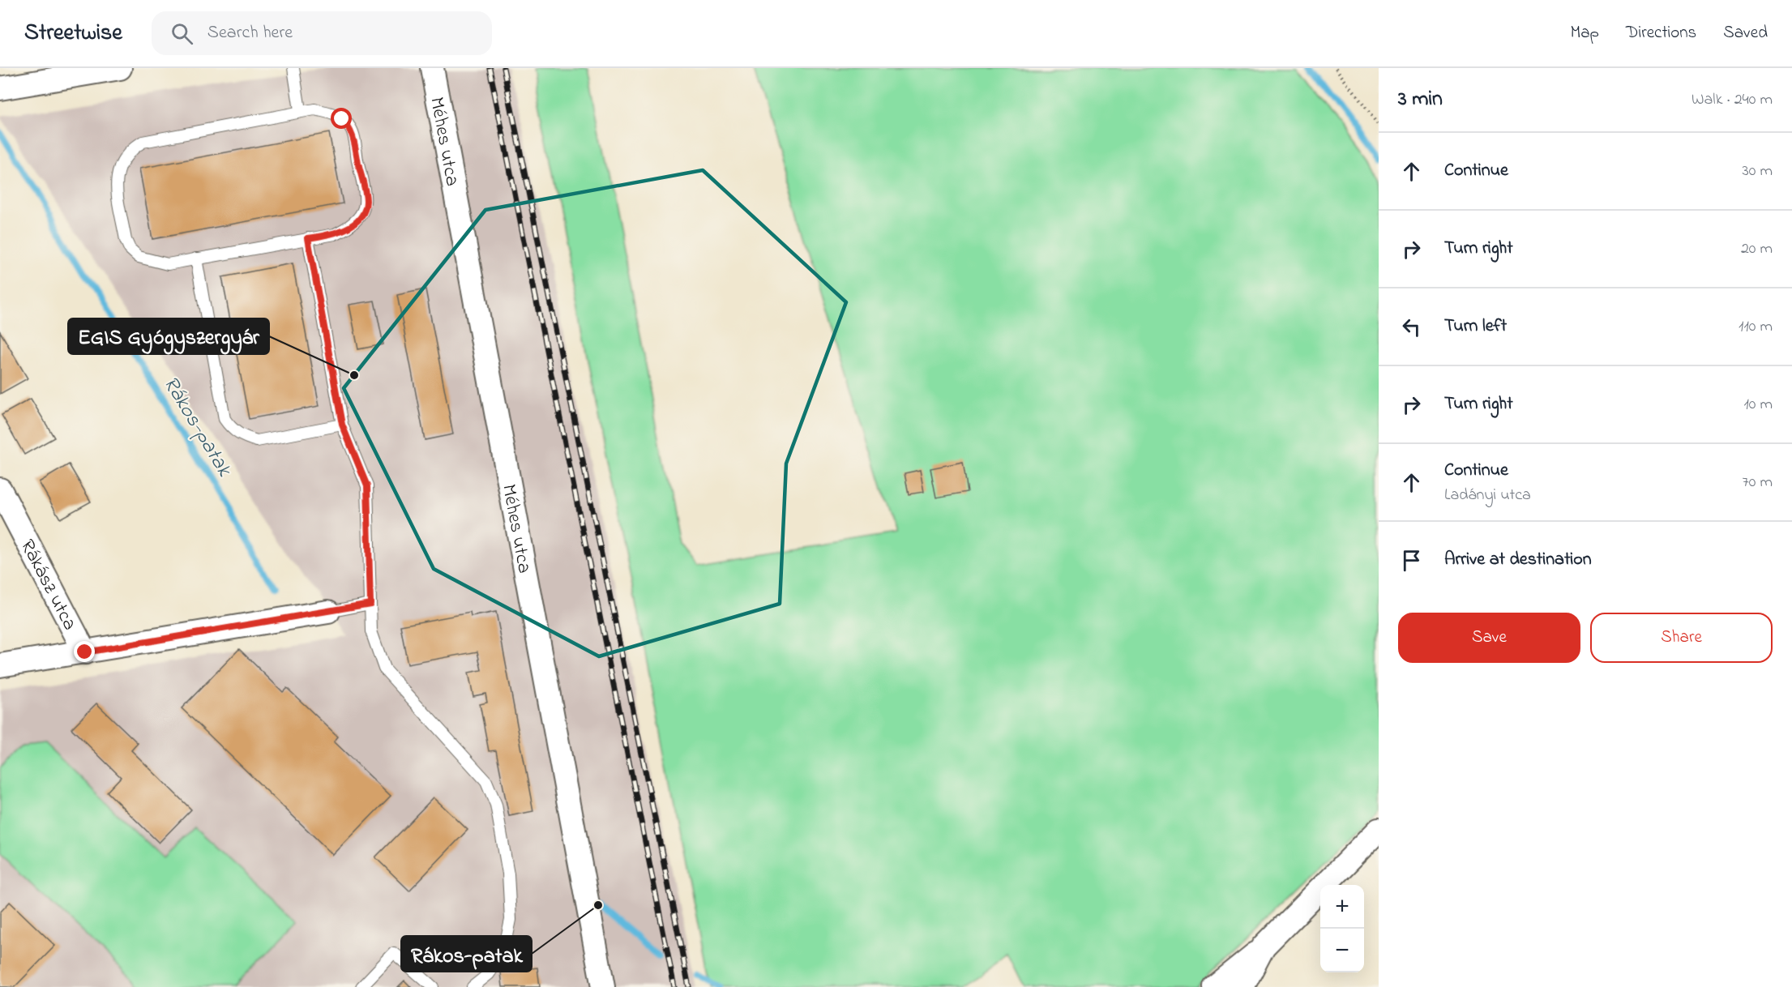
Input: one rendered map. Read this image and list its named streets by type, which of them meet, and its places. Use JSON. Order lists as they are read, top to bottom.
{
  "streets": {
    "street": ["Méhes utca", "Rákász utca"]
  },
  "water": ["Rákos-patak"],
  "places": ["EGIS Gyógyszergyár", "Rákos-patak"],
  "page": {
    "header": "Streetwise",
    "search": "Search here",
    "nav": ["Map", "Directions", "Saved"],
    "heading": ["3 min", "Walk · 240 m"],
    "list": [
      ["Continue", "30 m"],
      ["Turn right", "20 m"],
      ["Turn left", "110 m"],
      ["Turn right", "10 m"],
      ["Continue", "Ladányi utca", "70 m"],
      "Arrive at destination"
    ],
    "buttons": ["Save", "Share"],
    "map_buttons": ["+", "−"]
  }
}
